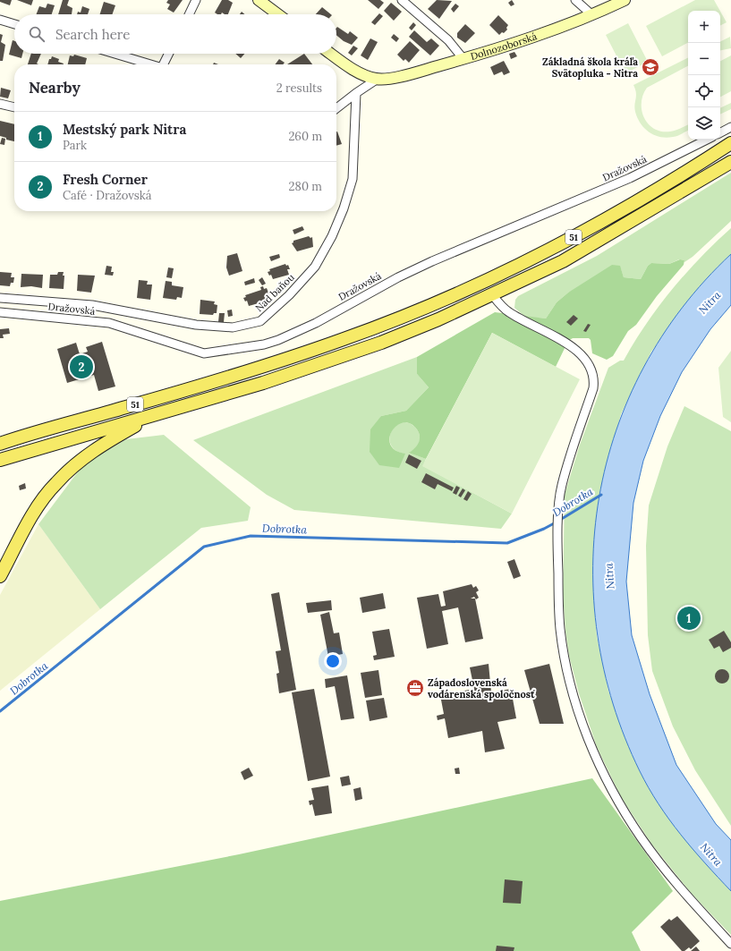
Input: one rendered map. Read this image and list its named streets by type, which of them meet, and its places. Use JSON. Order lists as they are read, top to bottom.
{
  "streets": {
    "main road": ["51"],
    "street": ["Dolnozoborská", "Dražovská", "Nad baňou"]
  },
  "water": ["Nitra", "Dobrotka"],
  "places": {
    "school or university": ["Základná škola kráľa Svätopluka - Nitra"],
    "office": ["Západoslovenská vodárenská spoločnosť"]
  },
  "page": {
    "map_buttons": ["+", "−"],
    "search": "Search here",
    "heading": ["Nearby", "2 results"],
    "list": [
      {
        "mark": "1",
        "name": "Mestský park Nitra",
        "note": "Park",
        "value": "260 m"
      },
      {
        "mark": "2",
        "name": "Fresh Corner",
        "note": "Café · Dražovská",
        "value": "280 m"
      }
    ],
    "pins": ["2", "1"]
  }
}
